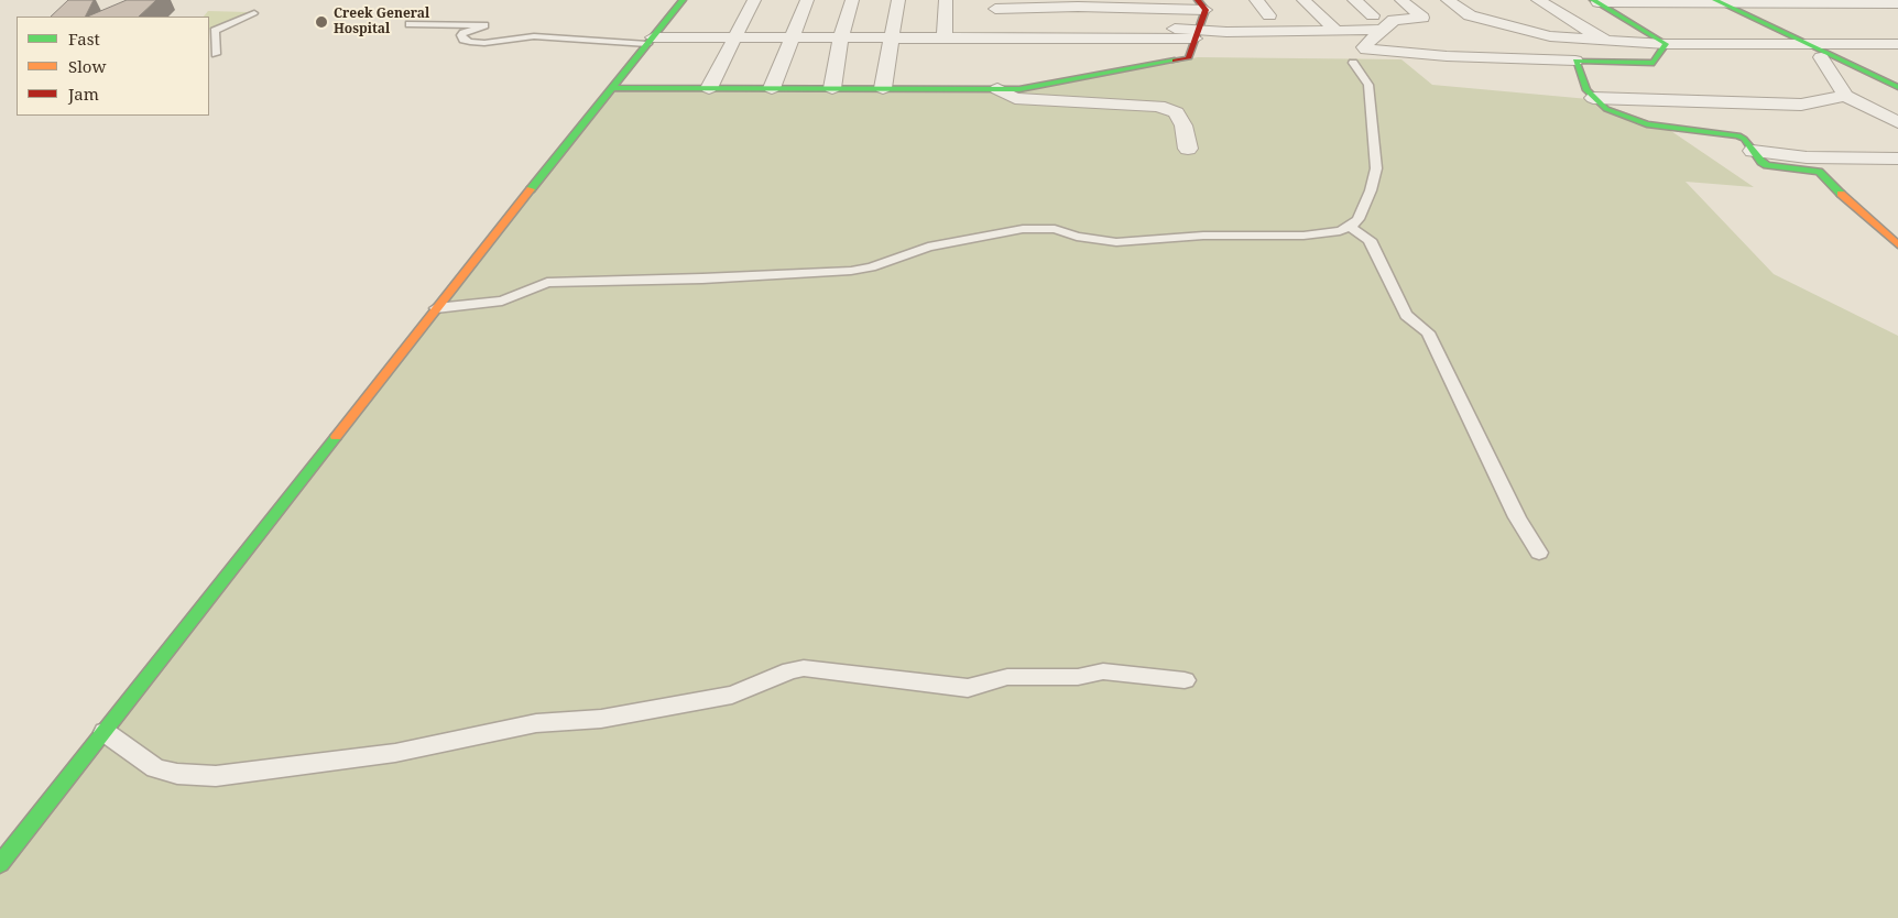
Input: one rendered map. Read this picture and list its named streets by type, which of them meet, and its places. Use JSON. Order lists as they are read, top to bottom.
{
  "places": ["Creek General Hospital"],
  "legend": ["Fast", "Slow", "Jam"]
}
